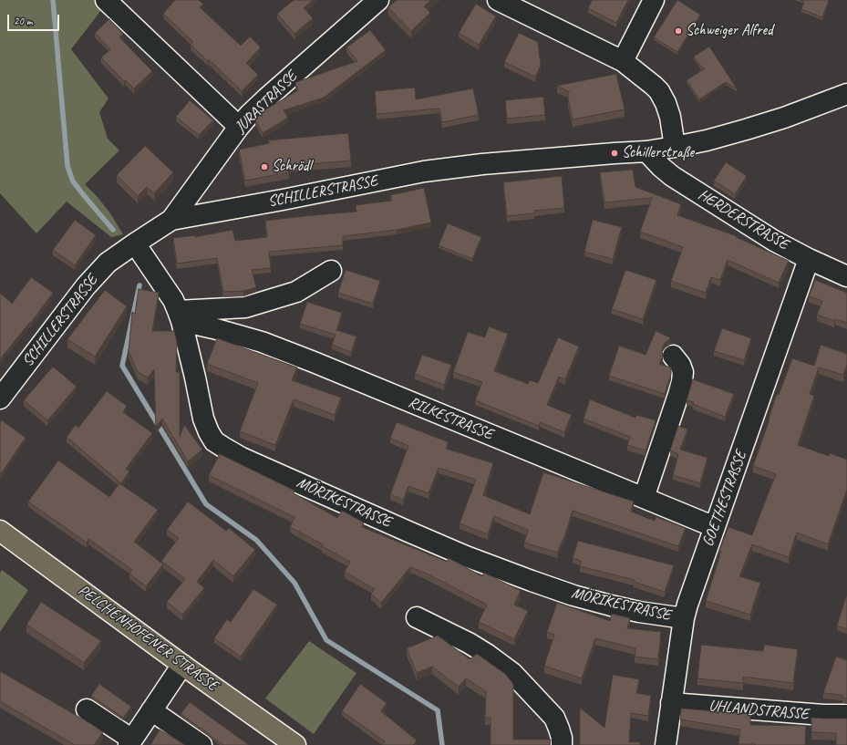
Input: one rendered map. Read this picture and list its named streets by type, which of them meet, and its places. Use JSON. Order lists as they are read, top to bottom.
{
  "streets": {
    "main road": ["PELCHENHOFENER STRASSE"],
    "street": [
      "JURASTRASSE",
      "SCHILLERSTRASSE",
      "HERDERSTRASSE",
      "RILKESTRASSE",
      "GOETHESTRASSE",
      "MÖRIKESTRASSE",
      "UHLANDSTRASSE"
    ]
  },
  "crossings": [
    ["JURASTRASSE", "SCHILLERSTRASSE"],
    ["SCHILLERSTRASSE", "HERDERSTRASSE"],
    ["SCHILLERSTRASSE", "MÖRIKESTRASSE"],
    ["HERDERSTRASSE", "GOETHESTRASSE"],
    ["RILKESTRASSE", "GOETHESTRASSE"],
    ["RILKESTRASSE", "MÖRIKESTRASSE"],
    ["GOETHESTRASSE", "MÖRIKESTRASSE"],
    ["GOETHESTRASSE", "UHLANDSTRASSE"]
  ],
  "places": ["Schweiger Alfred", "Schillerstraße", "Schrödl"],
  "scale_bar": "20 m"
}
